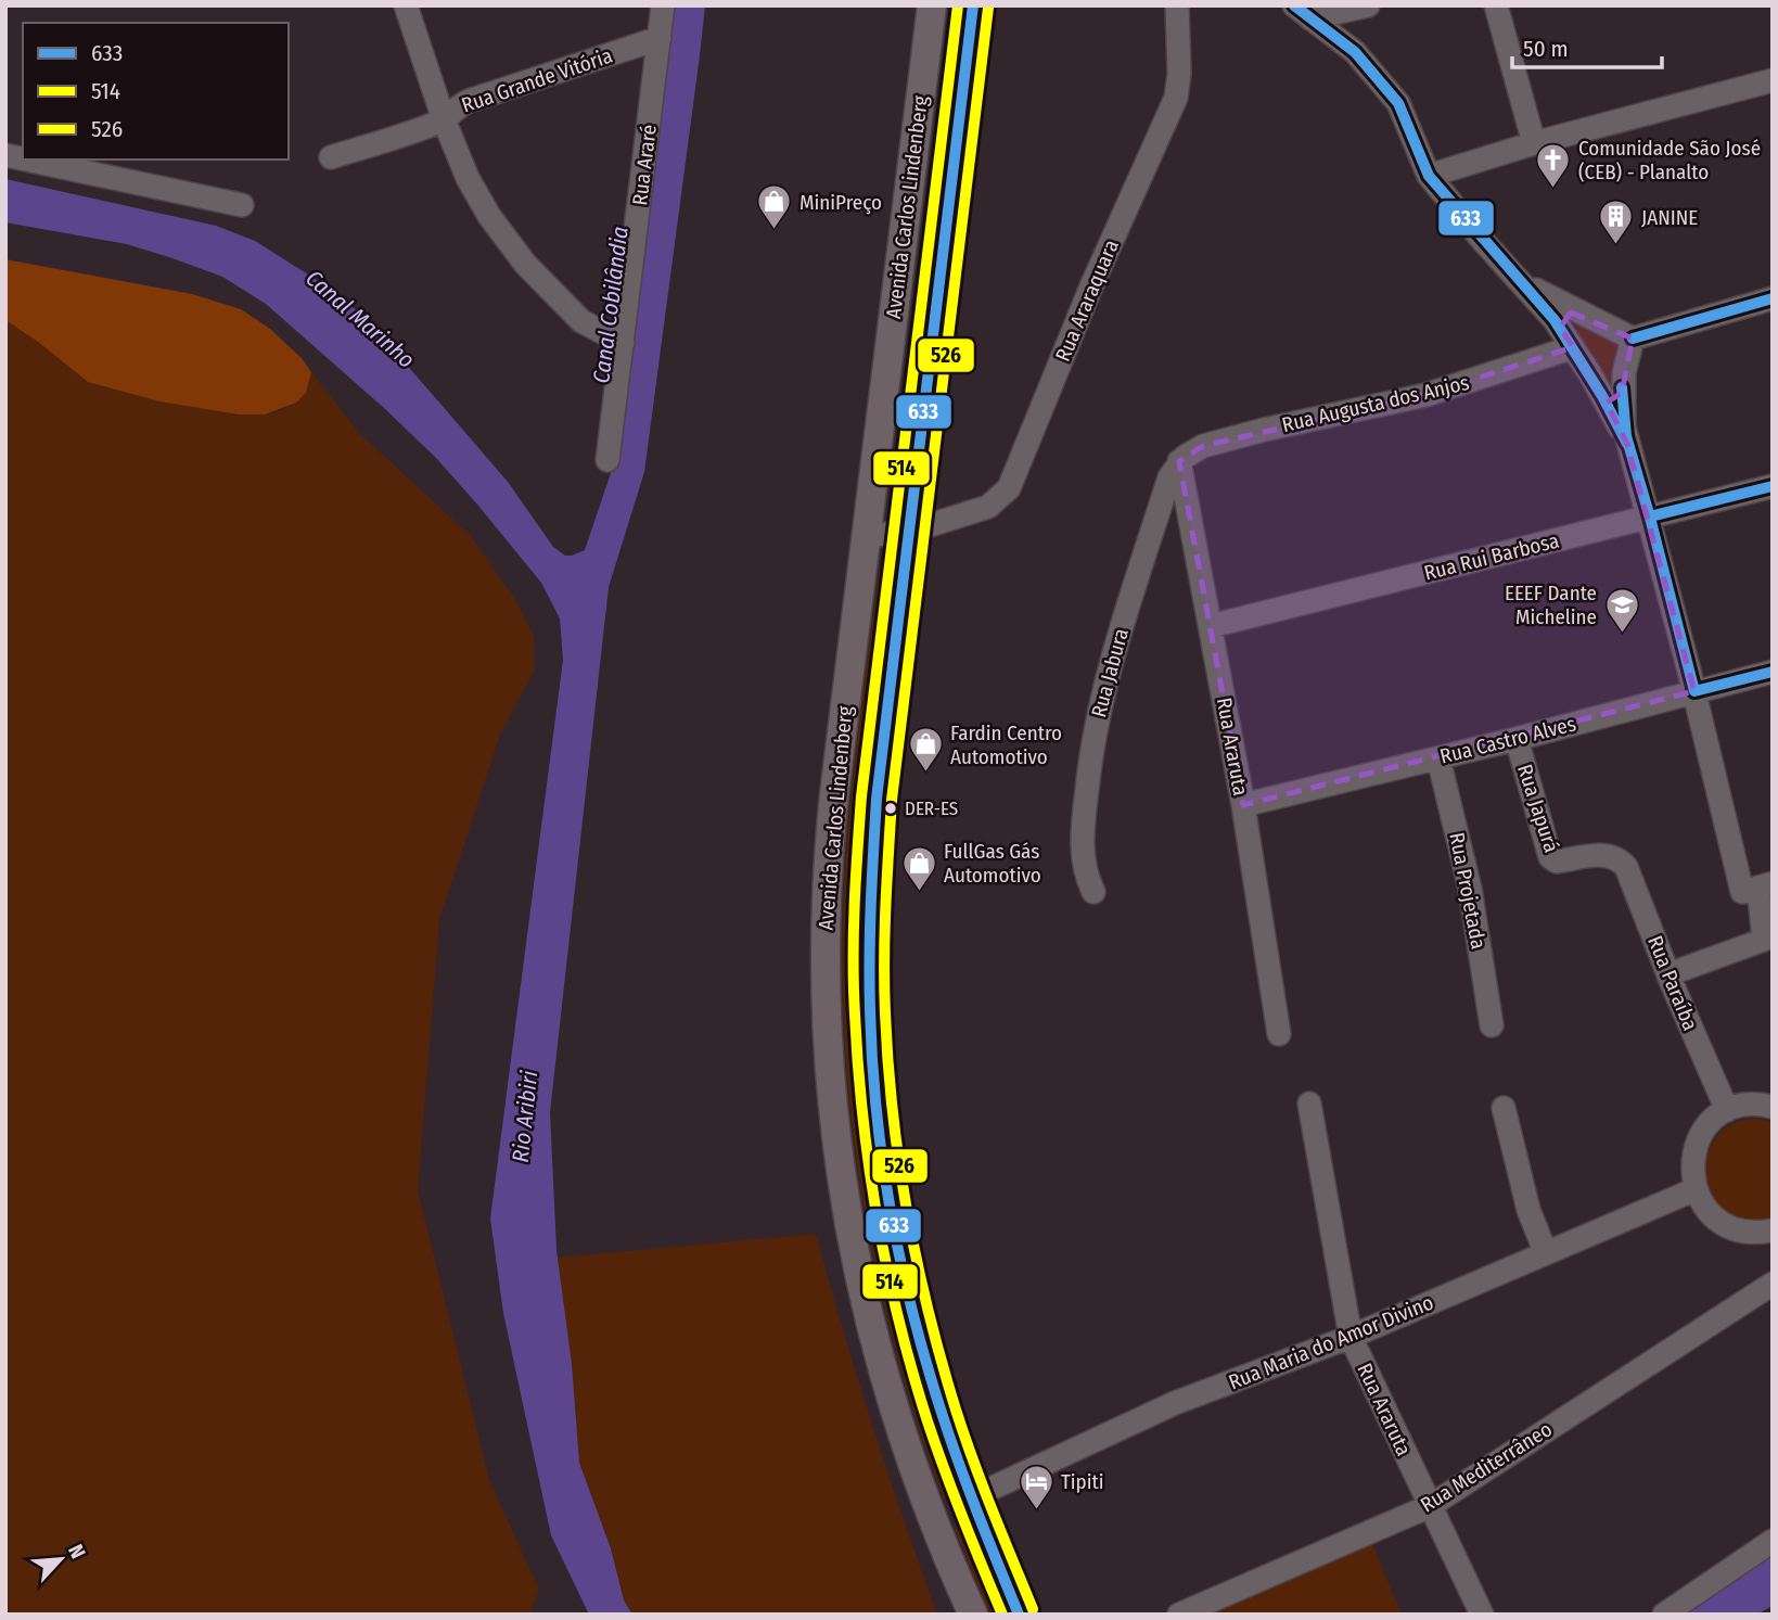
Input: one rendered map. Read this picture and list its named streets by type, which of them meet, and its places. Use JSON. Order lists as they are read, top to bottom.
{
  "streets": {
    "main road": ["Avenida Carlos Lindenberg"],
    "street": [
      "Rua Grande Vitória",
      "Rua Araré",
      "Rua Araraquara",
      "Rua Augusta dos Anjos",
      "Rua Rui Barbosa",
      "Rua Jabura",
      "Rua Castro Alves",
      "Rua Araruta",
      "Rua Japurá",
      "Rua Projetada",
      "Rua Paraíba",
      "Rua Maria do Amor Divino",
      "Rua Mediterrâneo"
    ]
  },
  "crossings": [
    ["Rua Grande Vitória", "Rua Araré"],
    ["Avenida Carlos Lindenberg", "Rua Araraquara"],
    ["Avenida Carlos Lindenberg", "Rua Maria do Amor Divino"],
    ["Rua Augusta dos Anjos", "Rua Jabura"],
    ["Rua Augusta dos Anjos", "Rua Araruta"],
    ["Rua Rui Barbosa", "Rua Araruta"],
    ["Rua Jabura", "Rua Araruta"],
    ["Rua Castro Alves", "Rua Araruta"],
    ["Rua Castro Alves", "Rua Japurá"],
    ["Rua Castro Alves", "Rua Projetada"],
    ["Rua Araruta", "Rua Maria do Amor Divino"],
    ["Rua Araruta", "Rua Mediterrâneo"],
    ["Rua Japurá", "Rua Paraíba"]
  ],
  "water": ["Canal Cobilândia", "Canal Marinho", "Rio Aribiri"],
  "places": {
    "church": ["Comunidade São José (CEB) - Planalto"],
    "shop": ["MiniPreço", "Fardin Centro Automotivo", "FullGas Gás Automotivo"],
    "building": ["JANINE"],
    "school or university": ["EEEF Dante Micheline"],
    "other": ["DER-ES"],
    "hotel": ["Tipiti"]
  },
  "lines": ["transit line 633", "transit line 514", "transit line 526"],
  "legend": ["633", "514", "526"],
  "scale_bar": "50 m",
  "north": "top right"
}
